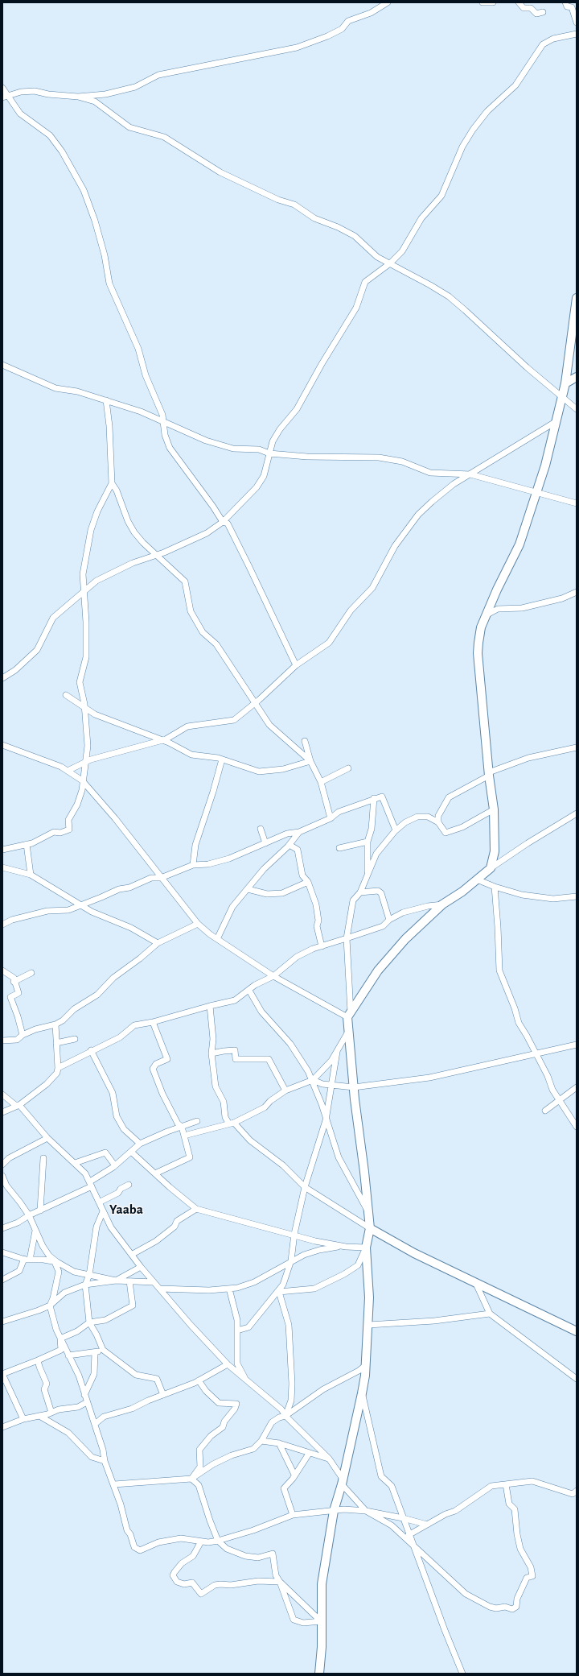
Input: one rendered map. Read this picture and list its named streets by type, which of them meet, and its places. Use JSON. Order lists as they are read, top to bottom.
{
  "districts": ["Yaaba"]
}
